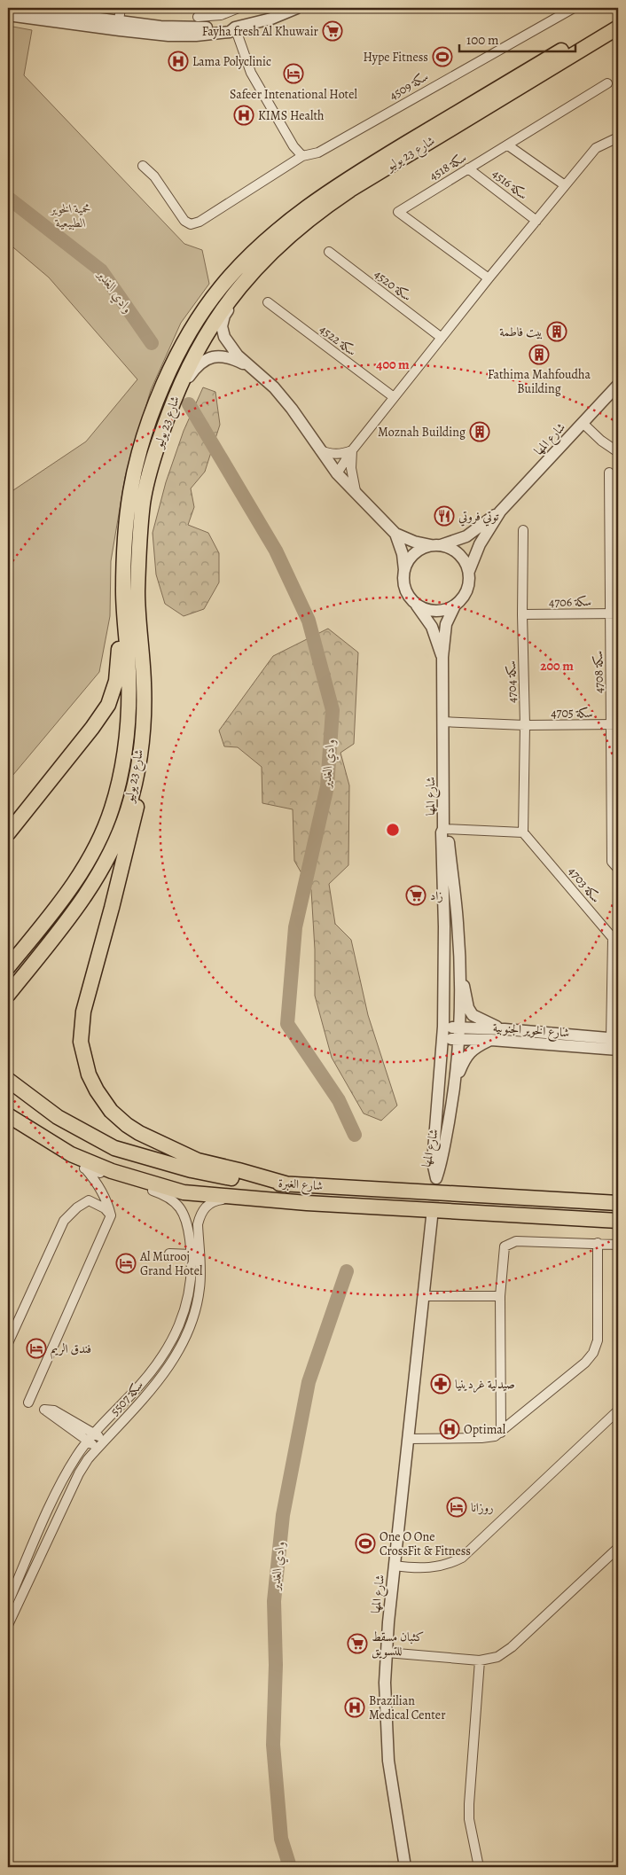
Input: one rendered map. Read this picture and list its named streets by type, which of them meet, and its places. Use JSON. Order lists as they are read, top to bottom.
{
  "streets": {
    "main road": ["شارع 23 يوليو", "شارع الغبرة"],
    "street": [
      "سكة 4509",
      "سكة 4518",
      "سكة 4516",
      "سكة 4520",
      "سكة 4522",
      "شارع المها",
      "4706 سكة",
      "سكة 4708",
      "سكة 4704",
      "4705 سكة",
      "4703 سكة",
      "شارع الخوير الجنوبية",
      "سكة 5507"
    ]
  },
  "crossings": [
    ["سكة 4518", "سكة 4516"],
    ["شارع المها", "4705 سكة"],
    ["شارع المها", "شارع الخوير الجنوبية"],
    ["4706 سكة", "سكة 4708"],
    ["4706 سكة", "سكة 4704"],
    ["سكة 4708", "4705 سكة"],
    ["سكة 4704", "4705 سكة"],
    ["سكة 4704", "4703 سكة"],
    ["4703 سكة", "شارع الخوير الجنوبية"],
    ["شارع الغبرة", "سكة 5507"]
  ],
  "water": ["وادي الغدير"],
  "parks": ["محمية الخوير الطبيعية"],
  "places": {
    "supermarket": ["Fayha fresh Al Khuwair", "زاد", "كثبان مسقط للتسويق"],
    "sports": ["Hype Fitness", "One O One CrossFit & Fitness"],
    "hospital": [
      "Lama Polyclinic",
      "KIMS Health",
      "Optimal",
      "Brazilian Medical Center"
    ],
    "hotel": [
      "Safeer Intenational Hotel",
      "Al Murooj Grand Hotel",
      "فندق الريم",
      "روزانا"
    ],
    "building": ["بيت فاطمة", "Fathima Mahfoudha Building", "Moznah Building"],
    "restaurant": ["توتي فروتي"],
    "pharmacy": ["صيدلية غردينيا"]
  },
  "scale_bar": "100 m",
  "rings": ["400 m", "200 m"]
}
